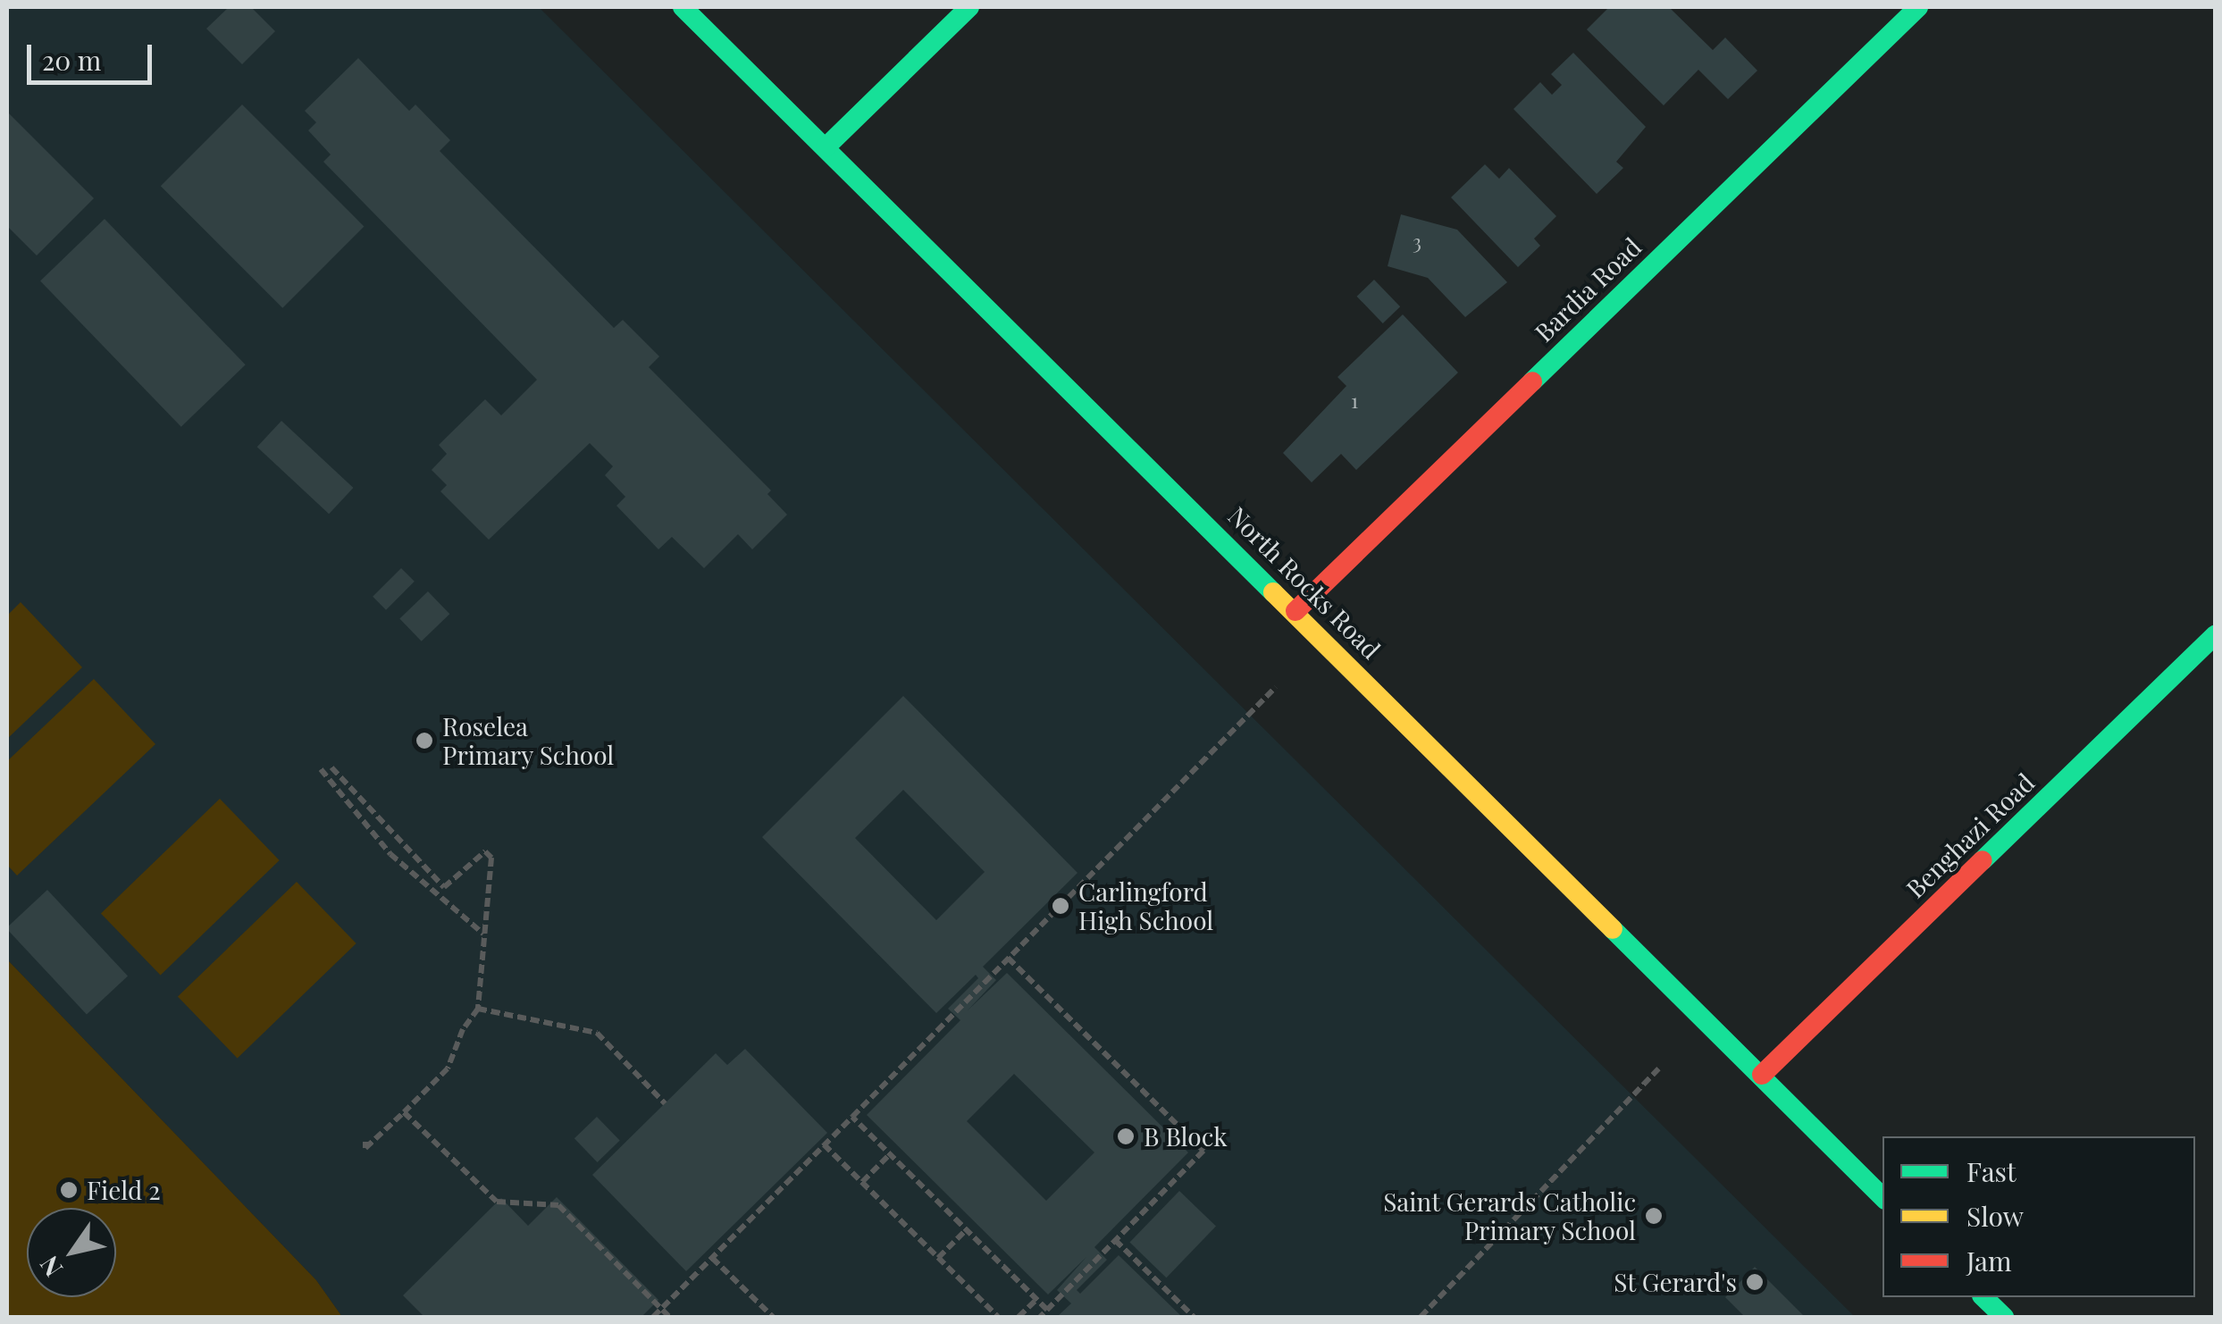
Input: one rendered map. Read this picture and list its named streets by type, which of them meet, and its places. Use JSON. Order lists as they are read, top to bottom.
{
  "streets": {
    "street": ["Bardia Road", "North Rocks Road", "Benghazi Road"]
  },
  "crossings": [
    ["Bardia Road", "North Rocks Road"],
    ["North Rocks Road", "Benghazi Road"]
  ],
  "places": [
    "Roselea Primary School",
    "Carlingford High School",
    "B Block",
    "Field 2",
    "Saint Gerards Catholic Primary School",
    "St Gerard's"
  ],
  "house_numbers": ["3", "1"],
  "legend": ["Fast", "Slow", "Jam"],
  "scale_bar": "20 m",
  "north": "bottom left"
}
